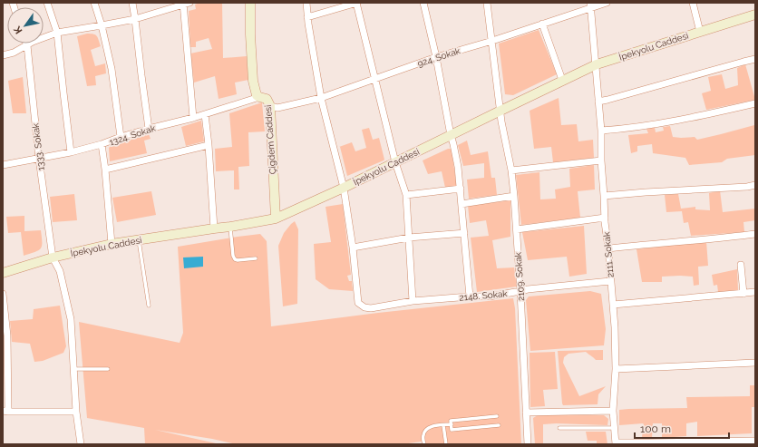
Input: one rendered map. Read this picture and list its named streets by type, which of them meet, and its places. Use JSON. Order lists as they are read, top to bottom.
{
  "streets": {
    "street": [
      "İpekyolu Caddesi",
      "924. Sokak",
      "1324. Sokak",
      "Çigdem Caddesi",
      "1333. Sokak",
      "2111. Sokak",
      "2109. Sokak",
      "2148. Sokak"
    ]
  },
  "crossings": [
    ["İpekyolu Caddesi", "Çigdem Caddesi"],
    ["İpekyolu Caddesi", "1333. Sokak"],
    ["İpekyolu Caddesi", "2111. Sokak"],
    ["İpekyolu Caddesi", "2109. Sokak"],
    ["924. Sokak", "Çigdem Caddesi"],
    ["924. Sokak", "2111. Sokak"],
    ["924. Sokak", "2109. Sokak"],
    ["1324. Sokak", "Çigdem Caddesi"],
    ["1324. Sokak", "1333. Sokak"],
    ["2111. Sokak", "2148. Sokak"],
    ["2109. Sokak", "2148. Sokak"]
  ],
  "scale_bar": "100 m",
  "north": "bottom left"
}
